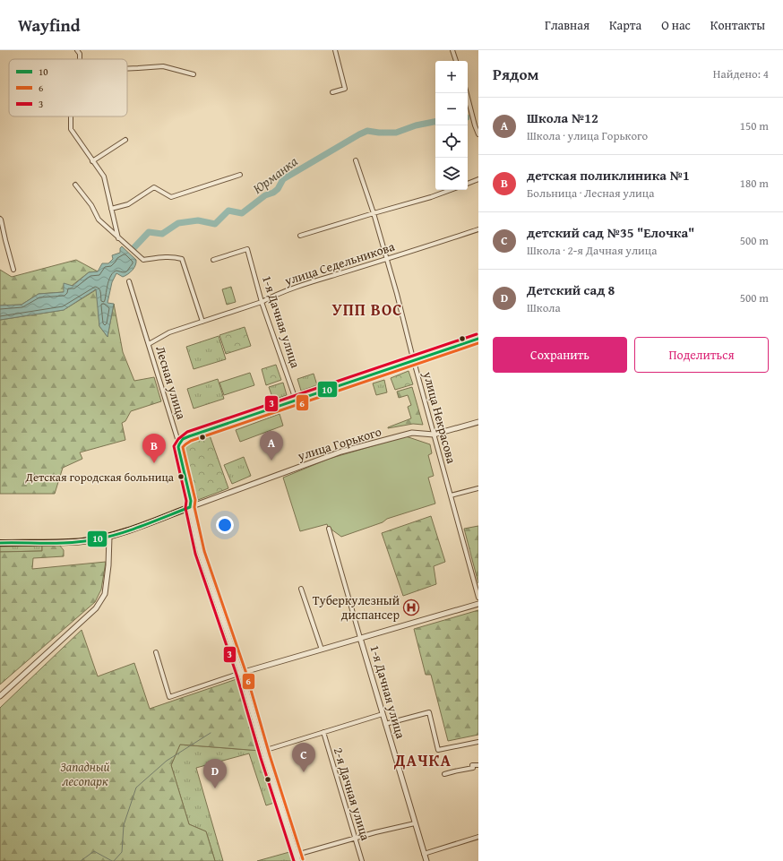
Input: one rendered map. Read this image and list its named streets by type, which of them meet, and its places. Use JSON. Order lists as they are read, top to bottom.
{
  "streets": {
    "main road": ["Лесная улица", "улица Горького"],
    "street": [
      "улица Седельникова",
      "1-я Дачная улица",
      "улица Некрасова",
      "2-я Дачная улица"
    ]
  },
  "crossings": [
    ["улица Седельникова", "1-я Дачная улица"],
    ["улица Седельникова", "Лесная улица"],
    ["улица Седельникова", "улица Некрасова"],
    ["Лесная улица", "улица Горького"],
    ["улица Некрасова", "улица Горького"]
  ],
  "districts": ["УПП ВОС", "ДАЧКА"],
  "water": ["Юрманка"],
  "parks": ["Западный лесопарк"],
  "places": {
    "other": ["Детская городская больница"],
    "hospital": ["Туберкулезный диспансер"]
  },
  "lines": ["transit line 3", "transit line 10", "transit line 6"],
  "legend": ["10", "6", "3"],
  "page": {
    "header": "Wayfind",
    "nav": [
      "Главная",
      "Карта",
      "О нас",
      "Контакты"
    ],
    "heading": ["Рядом", "Найдено: 4"],
    "map_buttons": ["+", "−"],
    "list": [
      {
        "mark": "A",
        "name": "Школа №12",
        "note": "Школа · улица Горького",
        "value": "150 m"
      },
      {
        "mark": "B",
        "name": "детская поликлиника №1",
        "note": "Больница · Лесная улица",
        "value": "180 m"
      },
      {
        "mark": "C",
        "name": "детский сад №35 \"Елочка\"",
        "note": "Школа · 2-я Дачная улица",
        "value": "500 m"
      },
      {
        "mark": "D",
        "name": "Детский сад 8",
        "note": "Школа",
        "value": "500 m"
      }
    ],
    "buttons": ["Сохранить", "Поделиться"],
    "pins": [
      "A",
      "B",
      "C",
      "D"
    ]
  }
}
